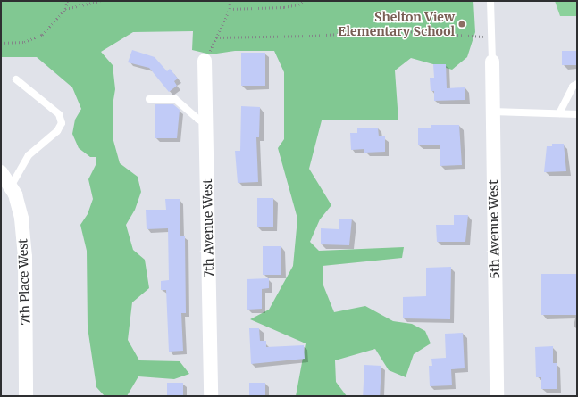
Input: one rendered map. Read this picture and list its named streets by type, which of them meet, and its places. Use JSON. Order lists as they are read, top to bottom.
{
  "streets": {
    "street": ["7th Avenue West", "5th Avenue West", "7th Place West"]
  },
  "places": ["Shelton View Elementary School"]
}
